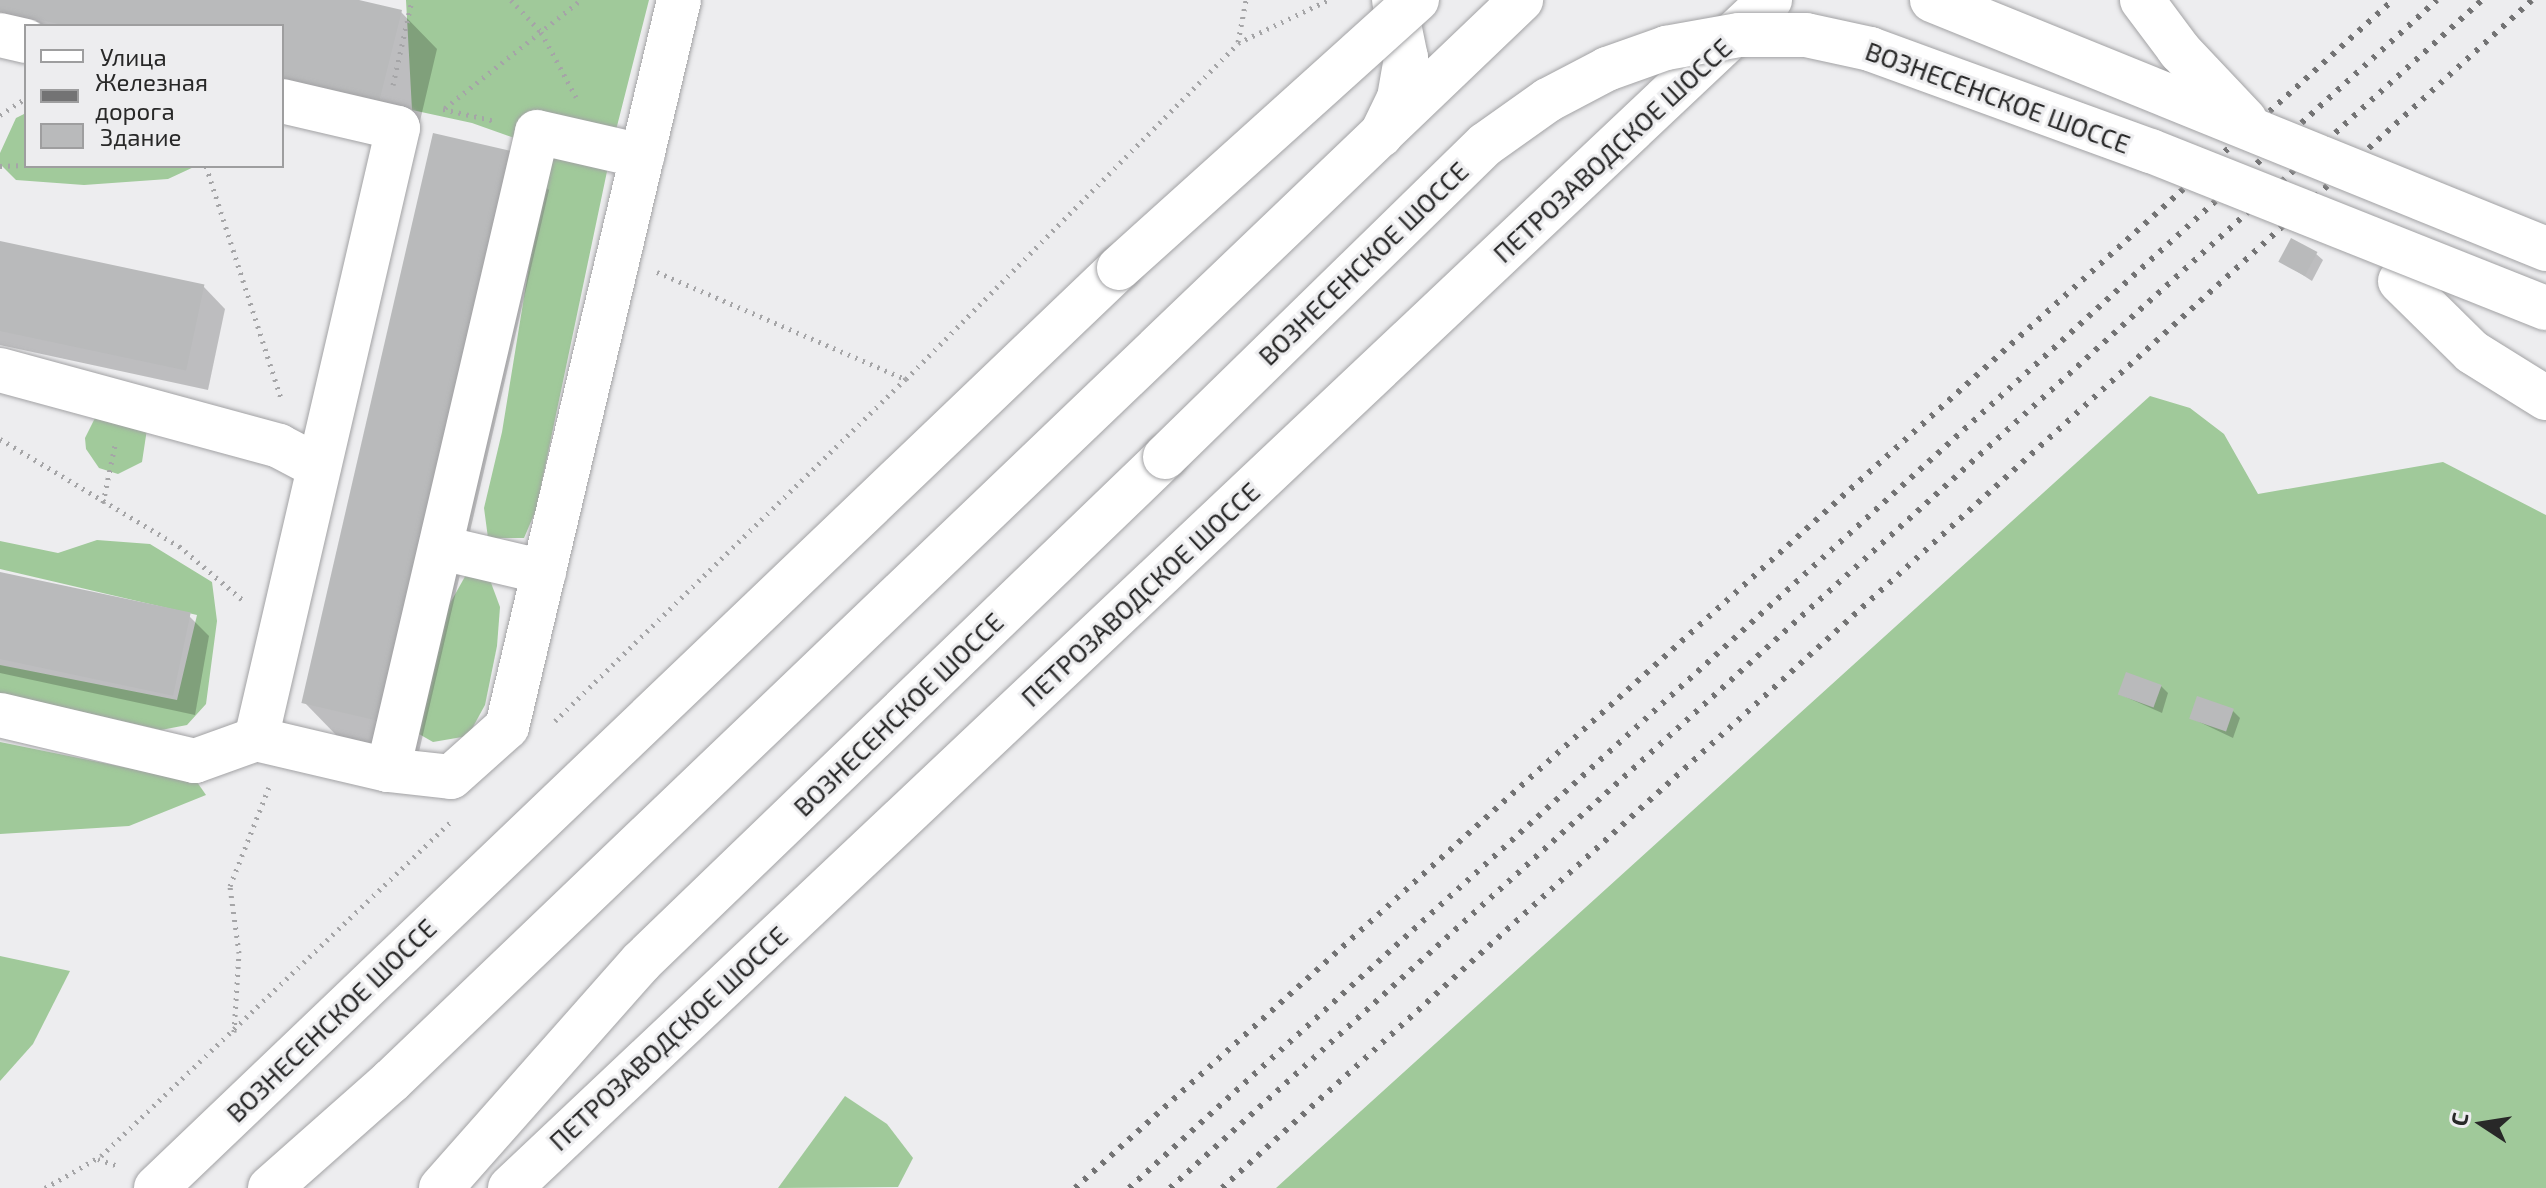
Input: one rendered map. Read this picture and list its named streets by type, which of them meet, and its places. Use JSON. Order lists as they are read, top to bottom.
{
  "streets": {
    "main road": ["ВОЗНЕСЕНСКОЕ ШОССЕ", "ПЕТРОЗАВОДСКОЕ ШОССЕ"]
  },
  "legend": ["Улица", "Железная дорога", "Здание"],
  "north": "left"
}
